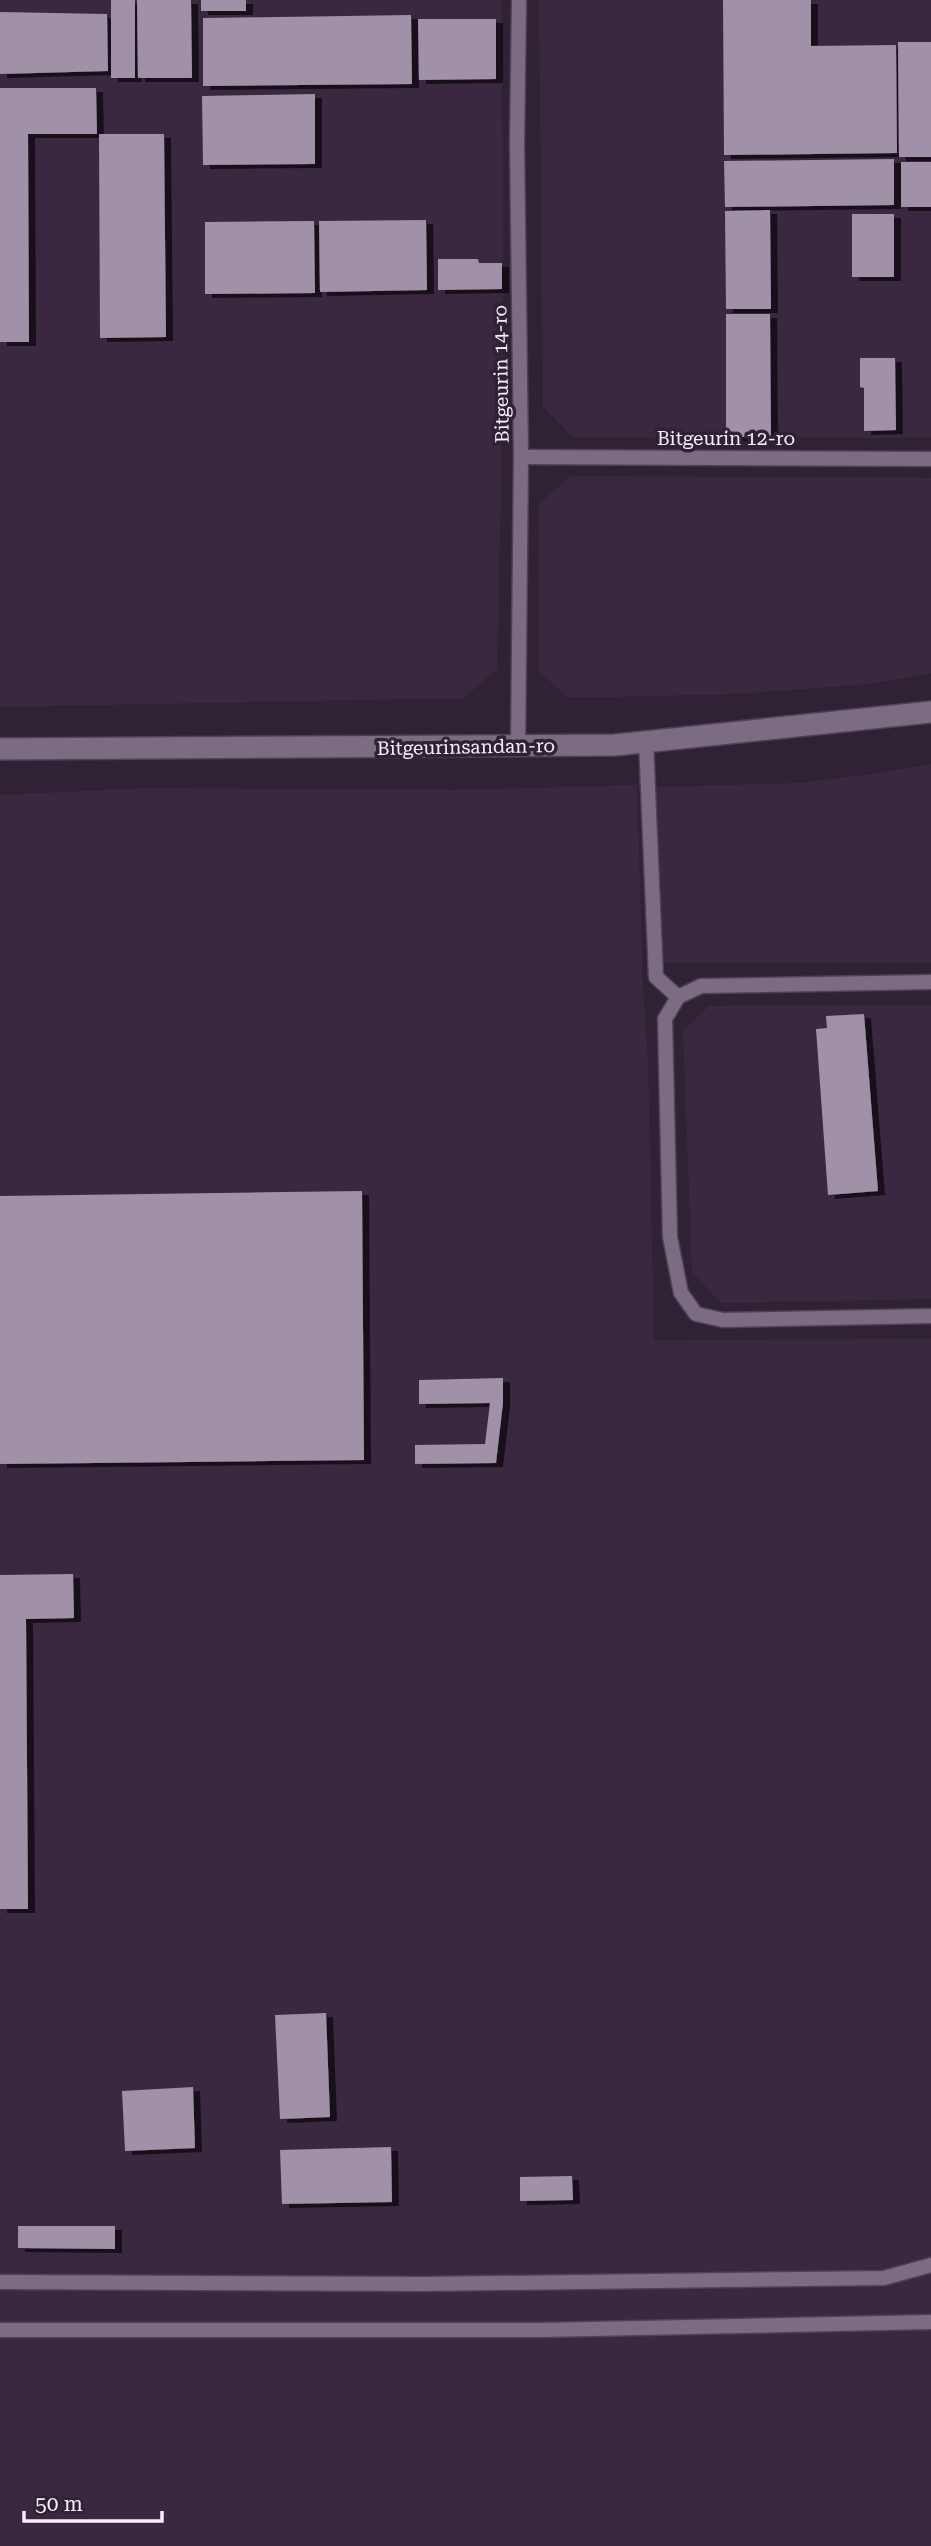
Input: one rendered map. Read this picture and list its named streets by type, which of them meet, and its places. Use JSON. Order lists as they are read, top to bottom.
{
  "streets": {
    "street": ["Bitgeurin 14-ro", "Bitgeurin 12-ro", "Bitgeurinsandan-ro"]
  },
  "crossings": [
    ["Bitgeurin 14-ro", "Bitgeurin 12-ro"],
    ["Bitgeurin 14-ro", "Bitgeurinsandan-ro"]
  ],
  "scale_bar": "50 m"
}
